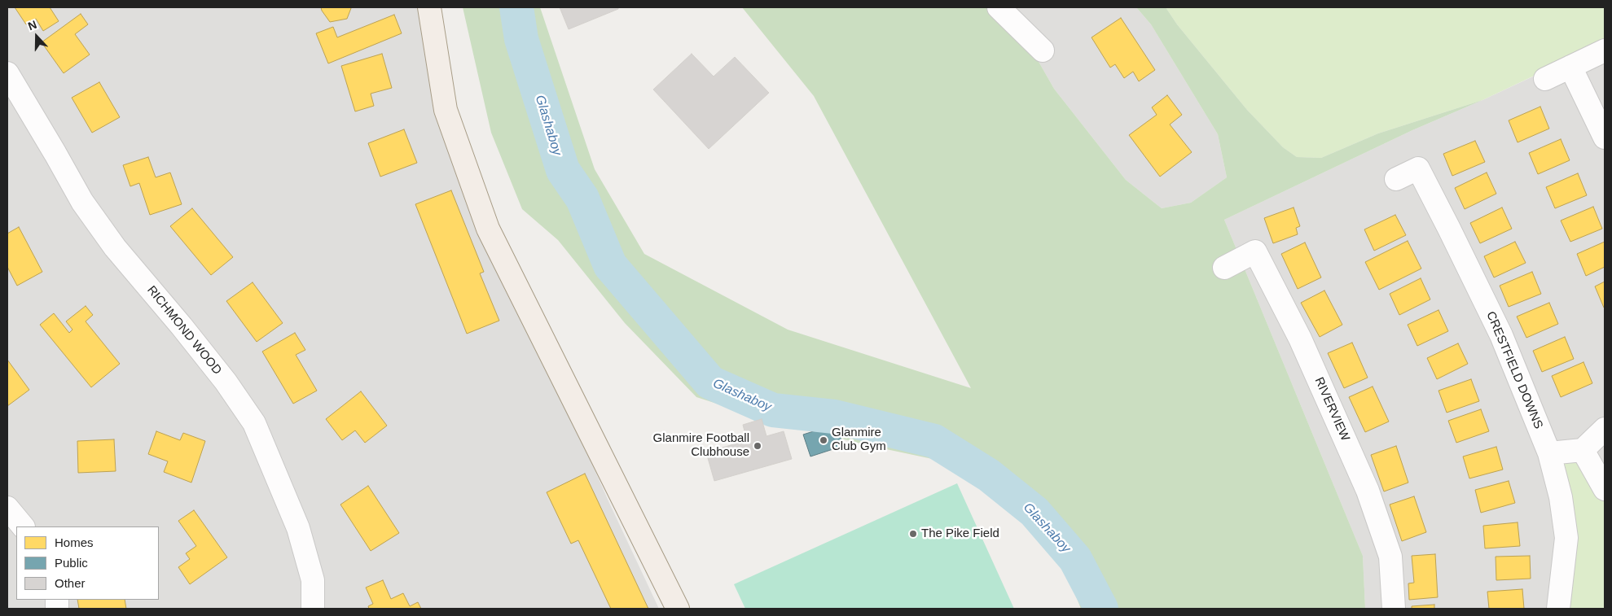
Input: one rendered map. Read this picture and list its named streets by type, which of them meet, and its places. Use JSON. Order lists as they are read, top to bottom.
{
  "streets": {
    "street": ["RICHMOND WOOD", "CRESTFIELD DOWNS", "RIVERVIEW"]
  },
  "water": ["Glashaboy"],
  "places": ["Glanmire Club Gym", "Glanmire Football Clubhouse", "The Pike Field"],
  "legend": ["Homes", "Public", "Other"],
  "north": "top"
}
